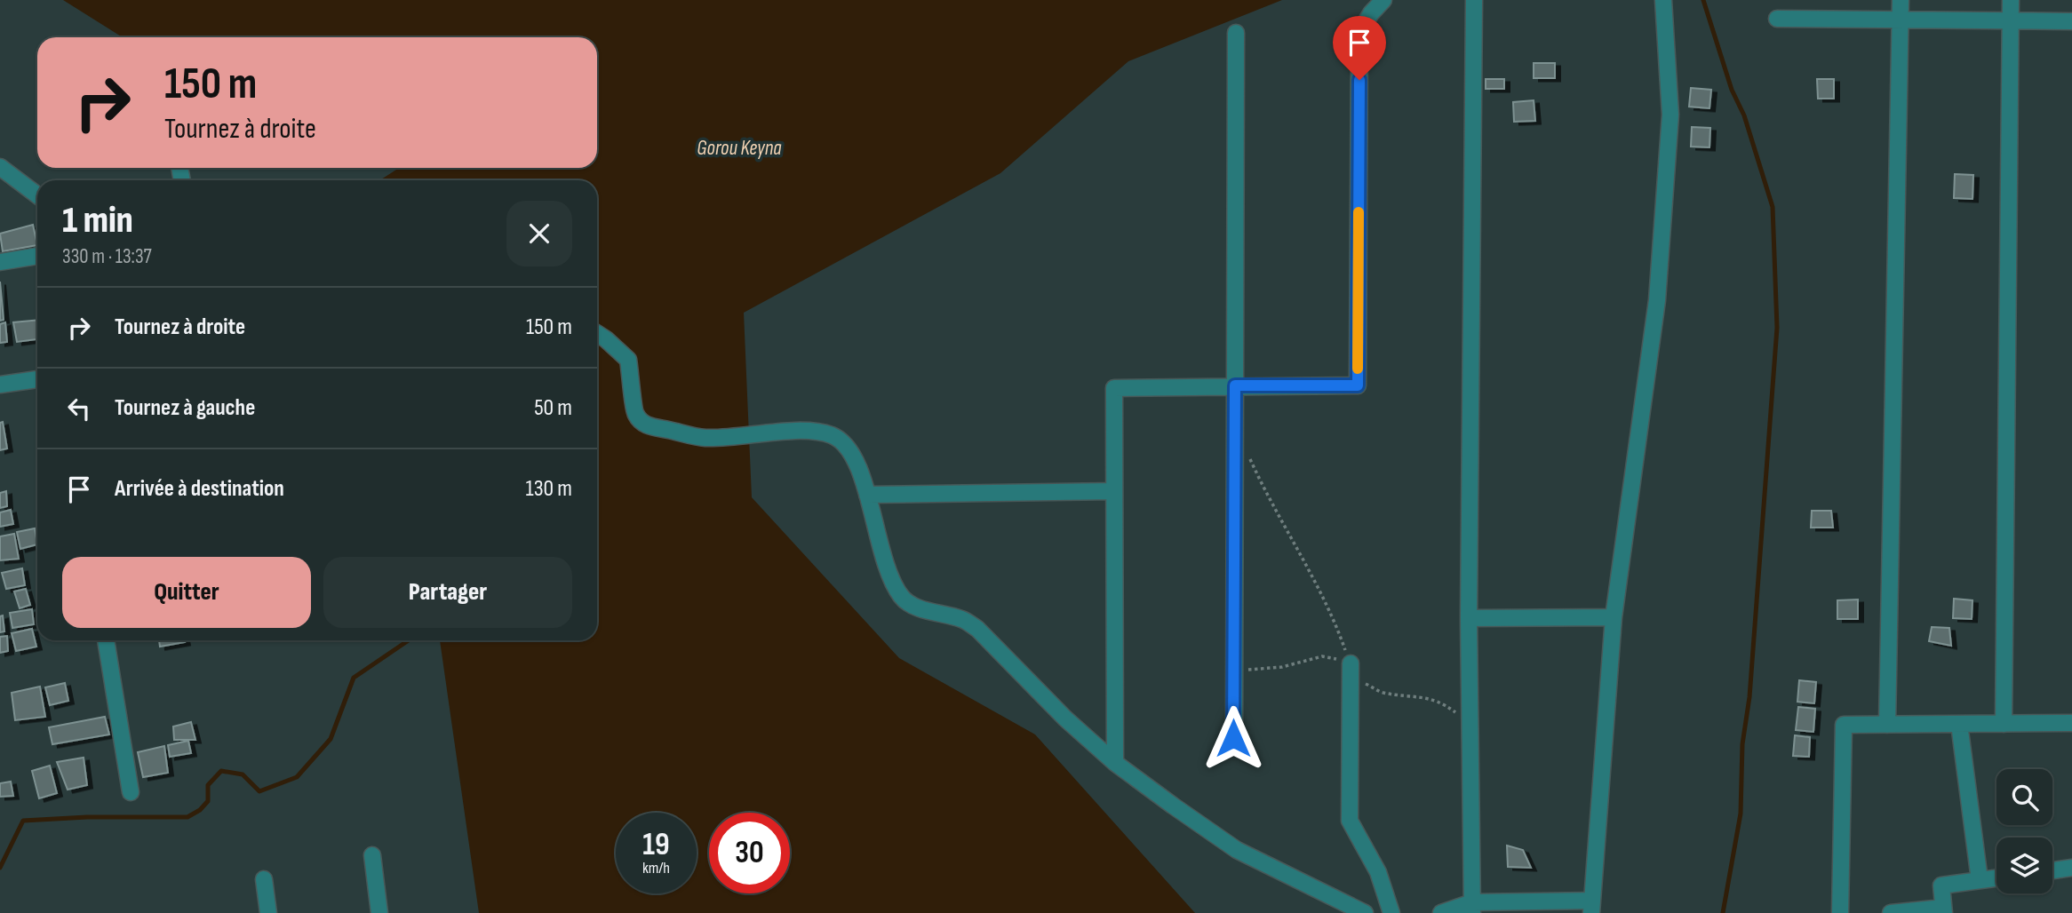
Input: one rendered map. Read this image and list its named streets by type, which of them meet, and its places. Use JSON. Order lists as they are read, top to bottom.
{
  "water": ["Gorou Keyna"],
  "page": {
    "turn": ["150 m", "Tournez à droite"],
    "heading": ["1 min", "330 m · 13:37"],
    "list": [
      {
        "name": "Tournez à droite",
        "value": "150 m"
      },
      {
        "name": "Tournez à gauche",
        "value": "50 m"
      },
      {
        "name": "Arrivée à destination",
        "value": "130 m"
      }
    ],
    "buttons": ["Quitter", "Partager"],
    "speed": "19 km/h",
    "limit": "30"
  }
}
